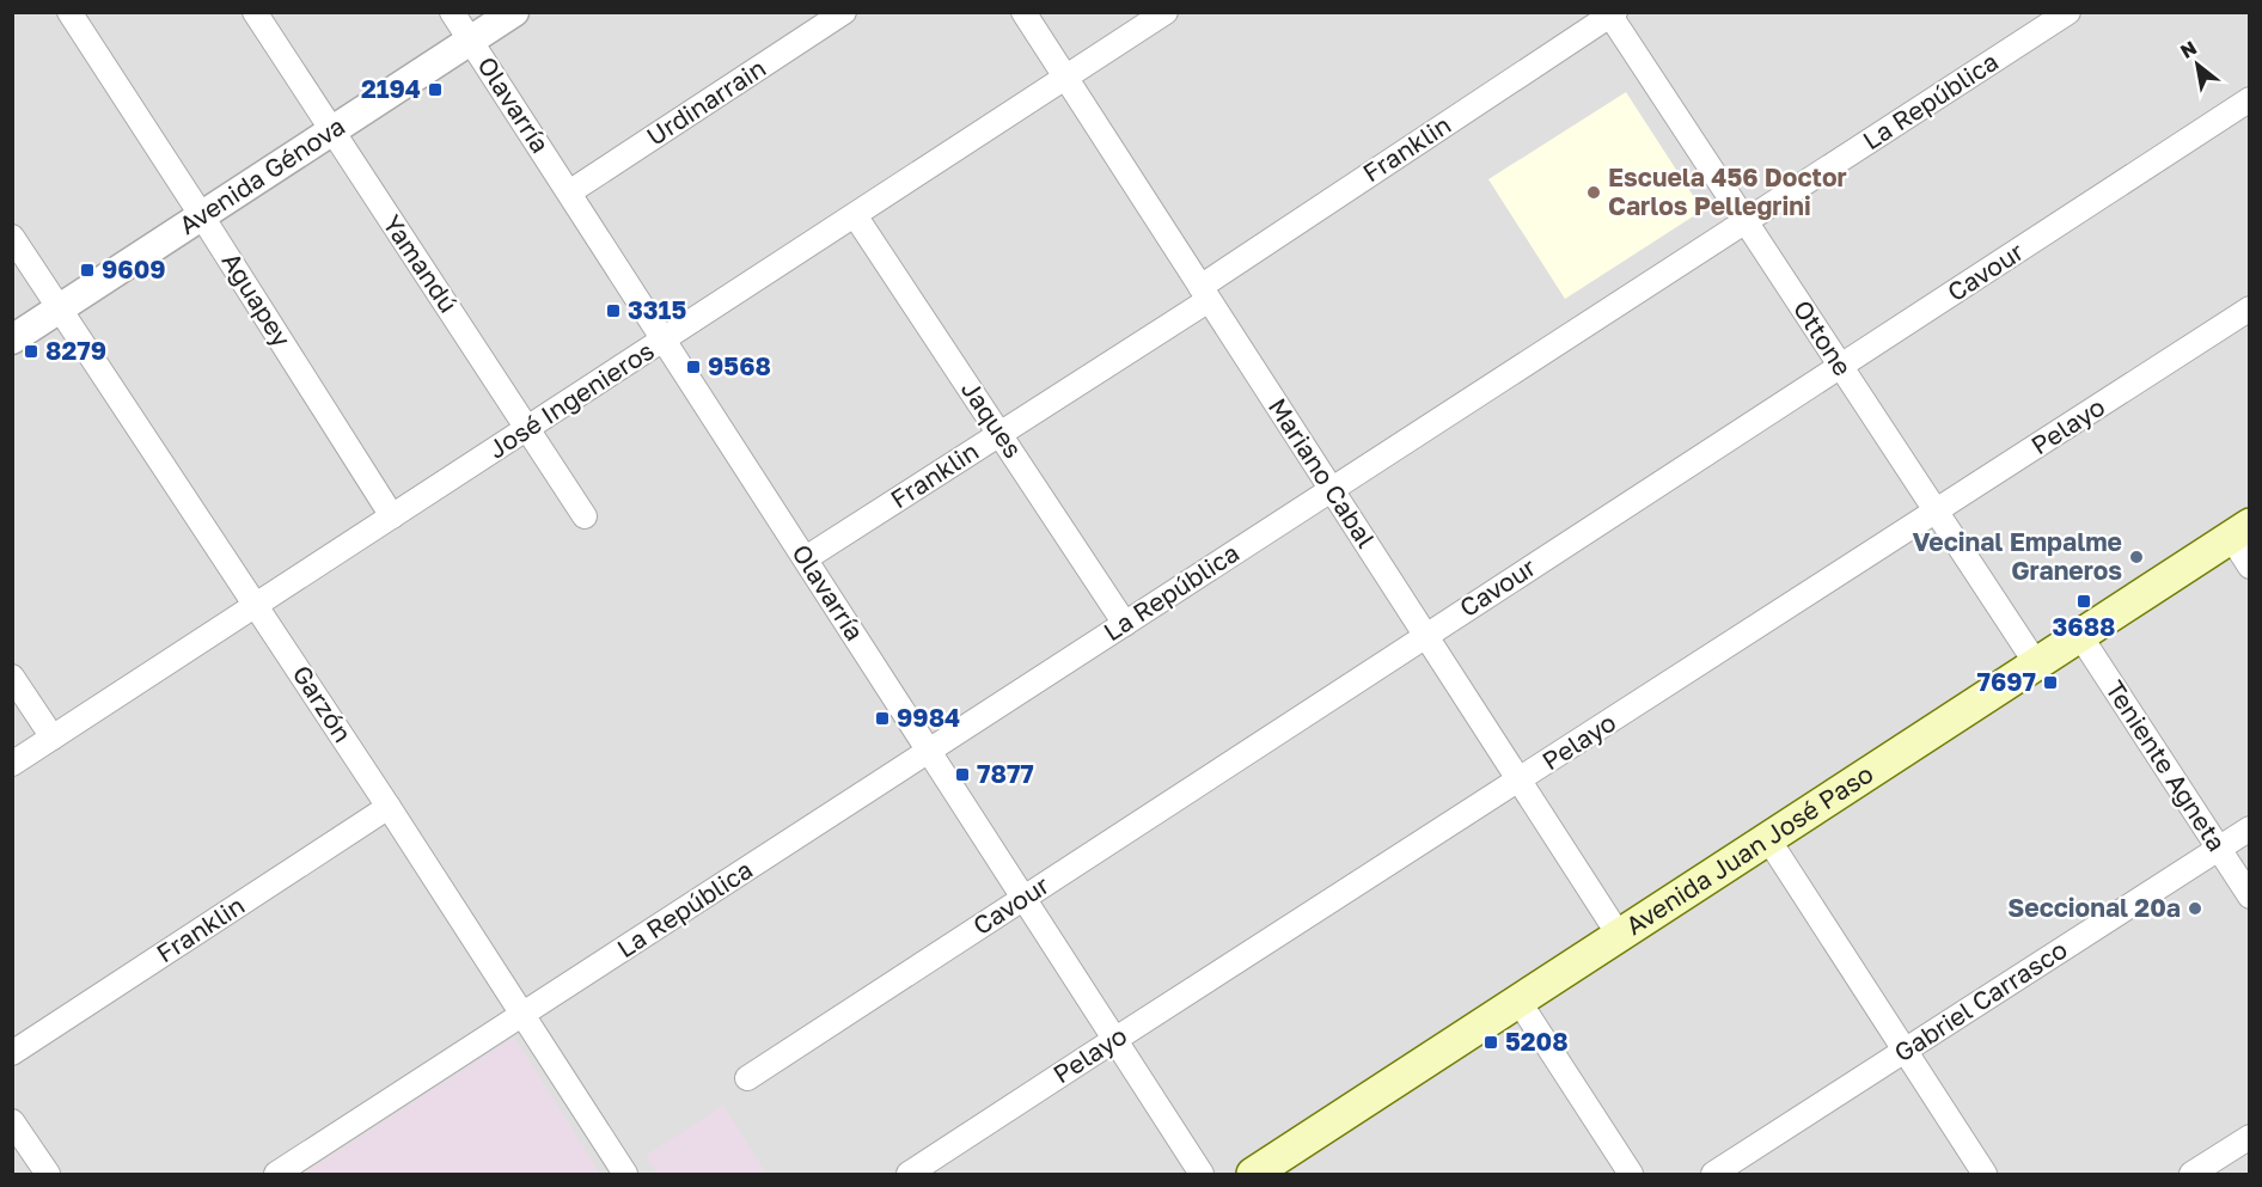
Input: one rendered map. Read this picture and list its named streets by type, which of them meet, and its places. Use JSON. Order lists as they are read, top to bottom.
{
  "streets": {
    "main road": ["Avenida Juan José Paso"],
    "street": [
      "La República",
      "Urdinarrain",
      "Olavarría",
      "Franklin",
      "Avenida Génova",
      "Yamandú",
      "Cavour",
      "Aguapey",
      "Ottone",
      "José Ingenieros",
      "Jaques",
      "Pelayo",
      "Mariano Cabal",
      "Garzón",
      "Teniente Agneta",
      "Gabriel Carrasco"
    ]
  },
  "crossings": [
    ["La República", "Olavarría"],
    ["La República", "Ottone"],
    ["La República", "Jaques"],
    ["La República", "Mariano Cabal"],
    ["La República", "Garzón"],
    ["Urdinarrain", "Olavarría"],
    ["Olavarría", "Franklin"],
    ["Olavarría", "Avenida Génova"],
    ["Olavarría", "Cavour"],
    ["Olavarría", "José Ingenieros"],
    ["Olavarría", "Pelayo"],
    ["Franklin", "Ottone"],
    ["Franklin", "Jaques"],
    ["Franklin", "Mariano Cabal"],
    ["Franklin", "Garzón"],
    ["Avenida Génova", "Yamandú"],
    ["Avenida Génova", "Aguapey"],
    ["Avenida Génova", "Garzón"],
    ["Yamandú", "José Ingenieros"],
    ["Cavour", "Ottone"],
    ["Cavour", "Mariano Cabal"],
    ["Aguapey", "José Ingenieros"],
    ["Ottone", "Pelayo"],
    ["Ottone", "Avenida Juan José Paso"],
    ["José Ingenieros", "Jaques"],
    ["José Ingenieros", "Mariano Cabal"],
    ["José Ingenieros", "Garzón"],
    ["Pelayo", "Mariano Cabal"],
    ["Mariano Cabal", "Avenida Juan José Paso"],
    ["Teniente Agneta", "Avenida Juan José Paso"],
    ["Teniente Agneta", "Gabriel Carrasco"]
  ],
  "places": {
    "transit": [
      "2194",
      "9609",
      "3315",
      "8279",
      "9568",
      "3688",
      "7697",
      "9984",
      "7877",
      "5208"
    ],
    "other": ["Escuela 456 Doctor Carlos Pellegrini", "Vecinal Empalme Graneros", "Seccional 20ª"]
  },
  "north": "top left"
}
